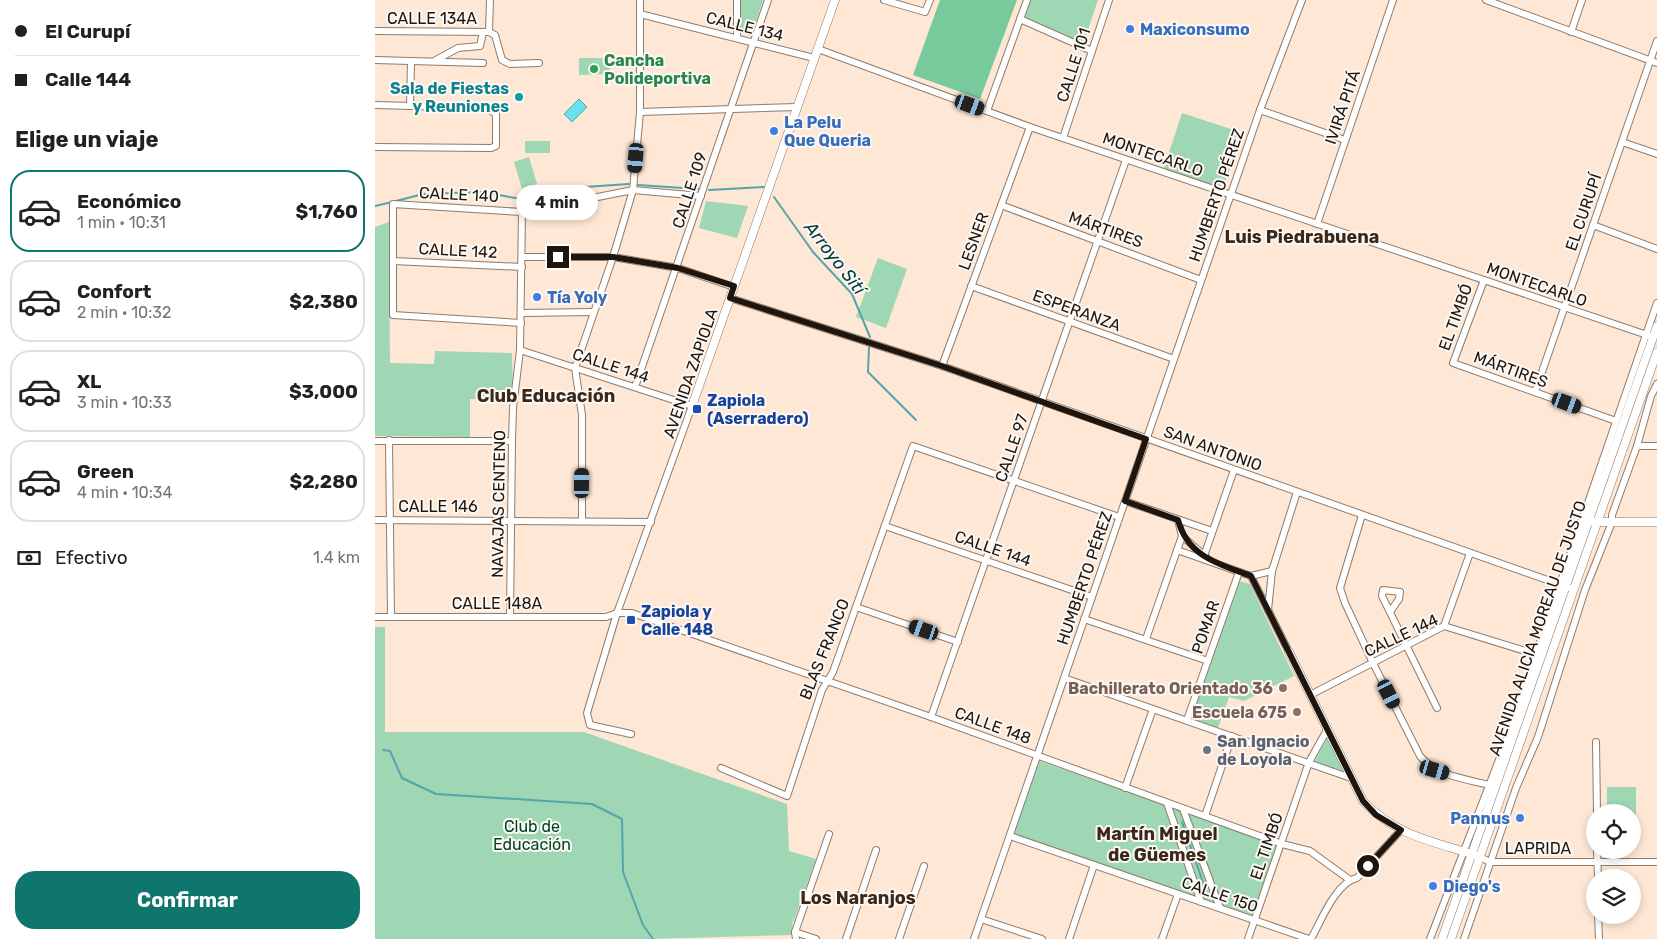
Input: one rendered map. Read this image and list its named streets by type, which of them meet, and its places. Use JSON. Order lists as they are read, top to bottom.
{
  "streets": {
    "main road": ["AVENIDA ZAPIOLA", "AVENIDA ALICIA MOREAU DE JUSTO"],
    "street": [
      "CALLE 134A",
      "CALLE 134",
      "CALLE 101",
      "IVIRÁ PITÁ",
      "MONTECARLO",
      "CALLE 109",
      "CALLE 140",
      "HUMBERTO PÉREZ",
      "EL CURUPÍ",
      "MÁRTIRES",
      "LESNER",
      "CALLE 142",
      "ESPERANZA",
      "EL TIMBÓ",
      "CALLE 144",
      "CALLE 97",
      "SAN ANTONIO",
      "NAVAJAS CENTENO",
      "CALLE 146",
      "CALLE 148A",
      "POMAR",
      "BLAS FRANCO",
      "CALLE 148",
      "LAPRIDA",
      "CALLE 150"
    ]
  },
  "crossings": [
    ["CALLE 134", "CALLE 109"],
    ["CALLE 134", "AVENIDA ZAPIOLA"],
    ["CALLE 101", "MONTECARLO"],
    ["IVIRÁ PITÁ", "MONTECARLO"],
    ["MONTECARLO", "HUMBERTO PÉREZ"],
    ["MONTECARLO", "EL CURUPÍ"],
    ["MONTECARLO", "LESNER"],
    ["MONTECARLO", "EL TIMBÓ"],
    ["MONTECARLO", "AVENIDA ZAPIOLA"],
    ["MONTECARLO", "CALLE 97"],
    ["MONTECARLO", "AVENIDA ALICIA MOREAU DE JUSTO"],
    ["CALLE 109", "CALLE 140"],
    ["CALLE 109", "CALLE 144"],
    ["CALLE 140", "CALLE 142"],
    ["CALLE 140", "NAVAJAS CENTENO"],
    ["HUMBERTO PÉREZ", "MÁRTIRES"],
    ["HUMBERTO PÉREZ", "ESPERANZA"],
    ["HUMBERTO PÉREZ", "CALLE 144"],
    ["HUMBERTO PÉREZ", "SAN ANTONIO"],
    ["HUMBERTO PÉREZ", "CALLE 148"],
    ["HUMBERTO PÉREZ", "CALLE 150"],
    ["EL CURUPÍ", "MÁRTIRES"],
    ["MÁRTIRES", "LESNER"],
    ["MÁRTIRES", "EL TIMBÓ"],
    ["MÁRTIRES", "CALLE 97"],
    ["LESNER", "ESPERANZA"],
    ["LESNER", "SAN ANTONIO"],
    ["CALLE 142", "NAVAJAS CENTENO"],
    ["ESPERANZA", "CALLE 97"],
    ["EL TIMBÓ", "CALLE 148"],
    ["EL TIMBÓ", "CALLE 150"],
    ["CALLE 144", "AVENIDA ZAPIOLA"],
    ["CALLE 144", "CALLE 97"],
    ["CALLE 144", "NAVAJAS CENTENO"],
    ["CALLE 144", "BLAS FRANCO"],
    ["AVENIDA ZAPIOLA", "SAN ANTONIO"],
    ["AVENIDA ZAPIOLA", "CALLE 146"],
    ["AVENIDA ZAPIOLA", "CALLE 148A"],
    ["AVENIDA ZAPIOLA", "CALLE 148"],
    ["CALLE 97", "SAN ANTONIO"],
    ["CALLE 97", "BLAS FRANCO"],
    ["CALLE 97", "CALLE 148"],
    ["SAN ANTONIO", "AVENIDA ALICIA MOREAU DE JUSTO"],
    ["NAVAJAS CENTENO", "CALLE 146"],
    ["NAVAJAS CENTENO", "CALLE 148A"],
    ["CALLE 148A", "CALLE 148"],
    ["AVENIDA ALICIA MOREAU DE JUSTO", "LAPRIDA"],
    ["BLAS FRANCO", "CALLE 148"]
  ],
  "districts": [
    "Luis Piedrabuena",
    "Club Educación",
    "Martín Miguel de Güemes",
    "Los Naranjos"
  ],
  "water": ["Arroyo Sití"],
  "parks": ["Club de Educación"],
  "places": {
    "other": [
      "Maxiconsumo",
      "Cancha Polideportiva",
      "Sala de Fiestas y Reuniones",
      "La Pelu Que Queria",
      "Tía Yoly",
      "Bachillerato Orientado 36",
      "Escuela 675",
      "San Ignacio de Loyola",
      "Pannus",
      "Diego's"
    ],
    "transit": ["Zapiola (Aserradero)", "Zapiola y Calle 148"]
  },
  "page": {
    "banner": ["El Curupí", "Calle 144"],
    "heading": "Elige un viaje",
    "list": [
      {
        "name": "Económico",
        "note": "1 min · 10:31",
        "value": "$1,760"
      },
      {
        "name": "Confort",
        "note": "2 min · 10:32",
        "value": "$2,380"
      },
      {
        "name": "XL",
        "note": "3 min · 10:33",
        "value": "$3,000"
      },
      {
        "name": "Green",
        "note": "4 min · 10:34",
        "value": "$2,280"
      }
    ],
    "bubble": "4 min",
    "pay": ["Efectivo", "1.4 km"],
    "buttons": "Confirmar"
  }
}
